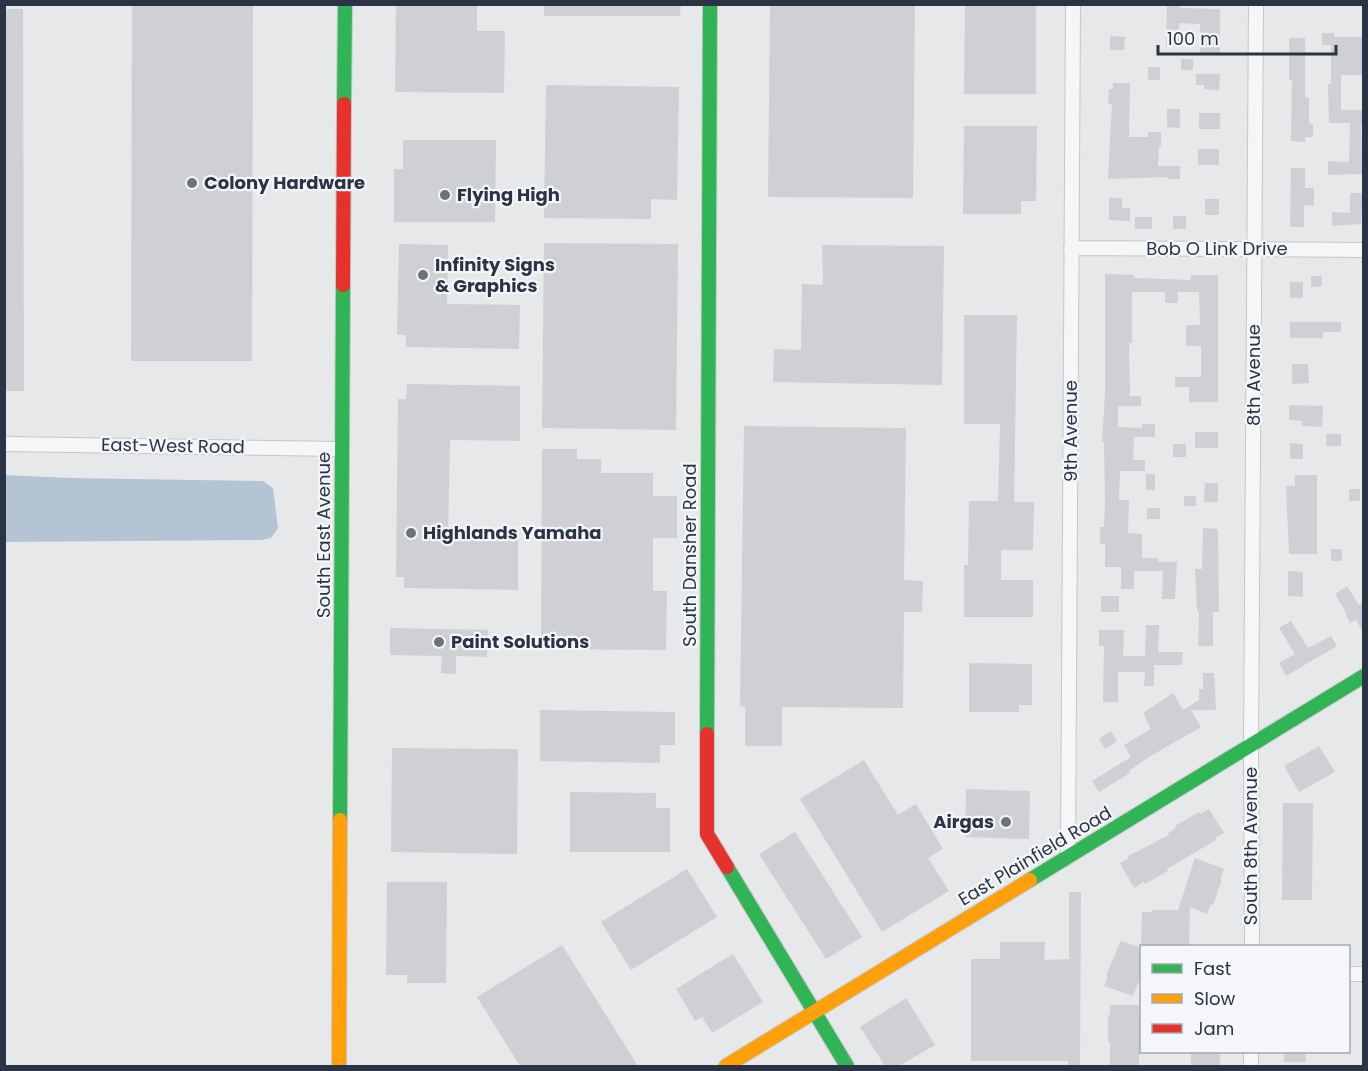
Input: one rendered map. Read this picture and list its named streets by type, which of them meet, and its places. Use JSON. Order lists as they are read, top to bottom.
{
  "streets": {
    "main road": ["South East Avenue", "South Dansher Road", "East Plainfield Road"],
    "street": [
      "Bob O Link Drive",
      "8th Avenue",
      "9th Avenue",
      "East-West Road",
      "South 8th Avenue"
    ]
  },
  "crossings": [
    ["Bob O Link Drive", "8th Avenue"],
    ["Bob O Link Drive", "9th Avenue"],
    ["8th Avenue", "South 8th Avenue"],
    ["8th Avenue", "East Plainfield Road"],
    ["9th Avenue", "East Plainfield Road"],
    ["East-West Road", "South East Avenue"],
    ["South Dansher Road", "East Plainfield Road"],
    ["South 8th Avenue", "East Plainfield Road"]
  ],
  "places": [
    "Colony Hardware",
    "Flying High",
    "Infinity Signs & Graphics",
    "Highlands Yamaha",
    "Paint Solutions",
    "Airgas"
  ],
  "legend": ["Fast", "Slow", "Jam"],
  "scale_bar": "100 m"
}
